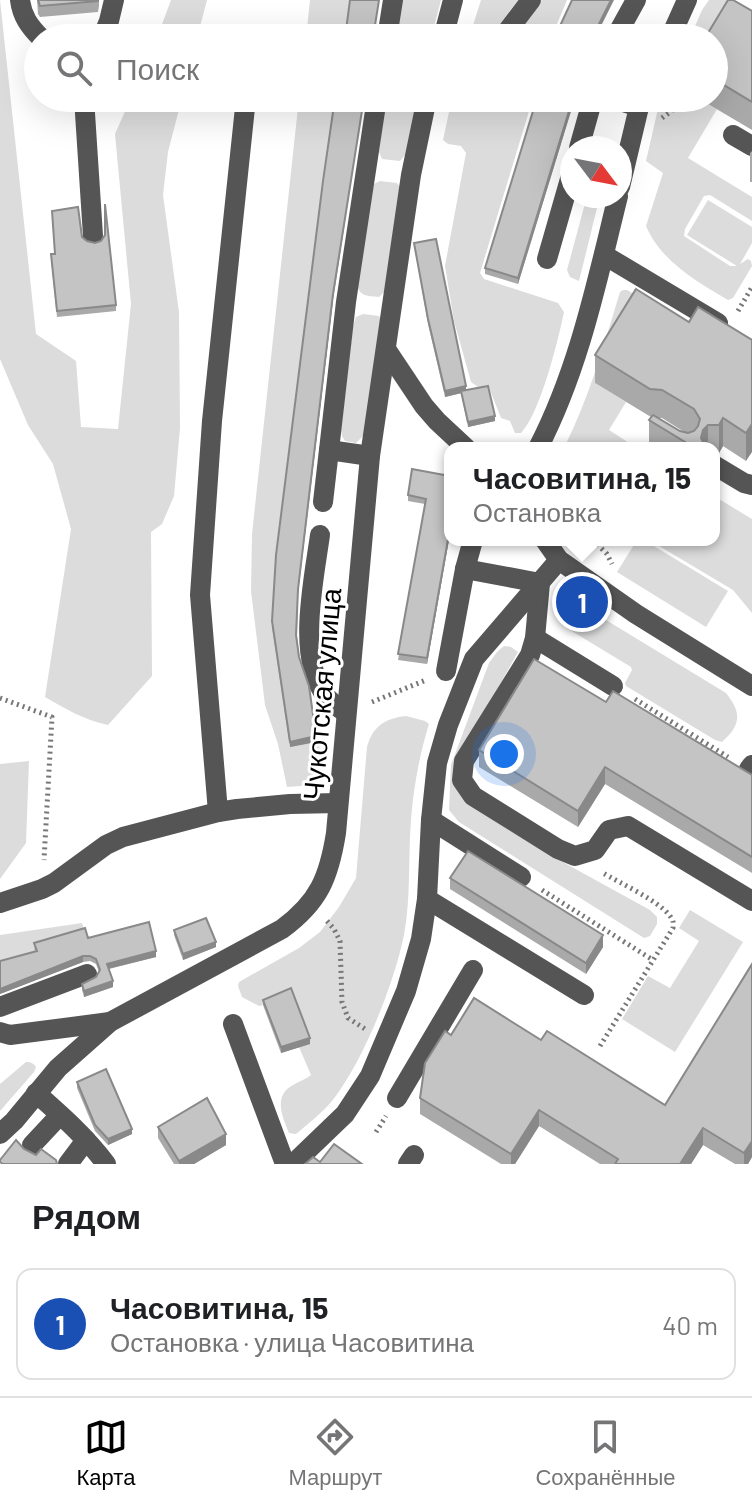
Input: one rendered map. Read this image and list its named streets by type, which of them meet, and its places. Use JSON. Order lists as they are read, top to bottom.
{
  "streets": {
    "street": ["Чукотская улица"]
  },
  "north": "bottom right",
  "page": {
    "search": "Поиск",
    "popup": ["Часовитина, 15", "Остановка"],
    "pins": "1",
    "heading": "Рядом",
    "list": [
      {
        "mark": "1",
        "name": "Часовитина, 15",
        "note": "Остановка · улица Часовитина",
        "value": "40 m"
      }
    ],
    "nav": ["Карта", "Маршрут", "Сохранённые"]
  }
}
